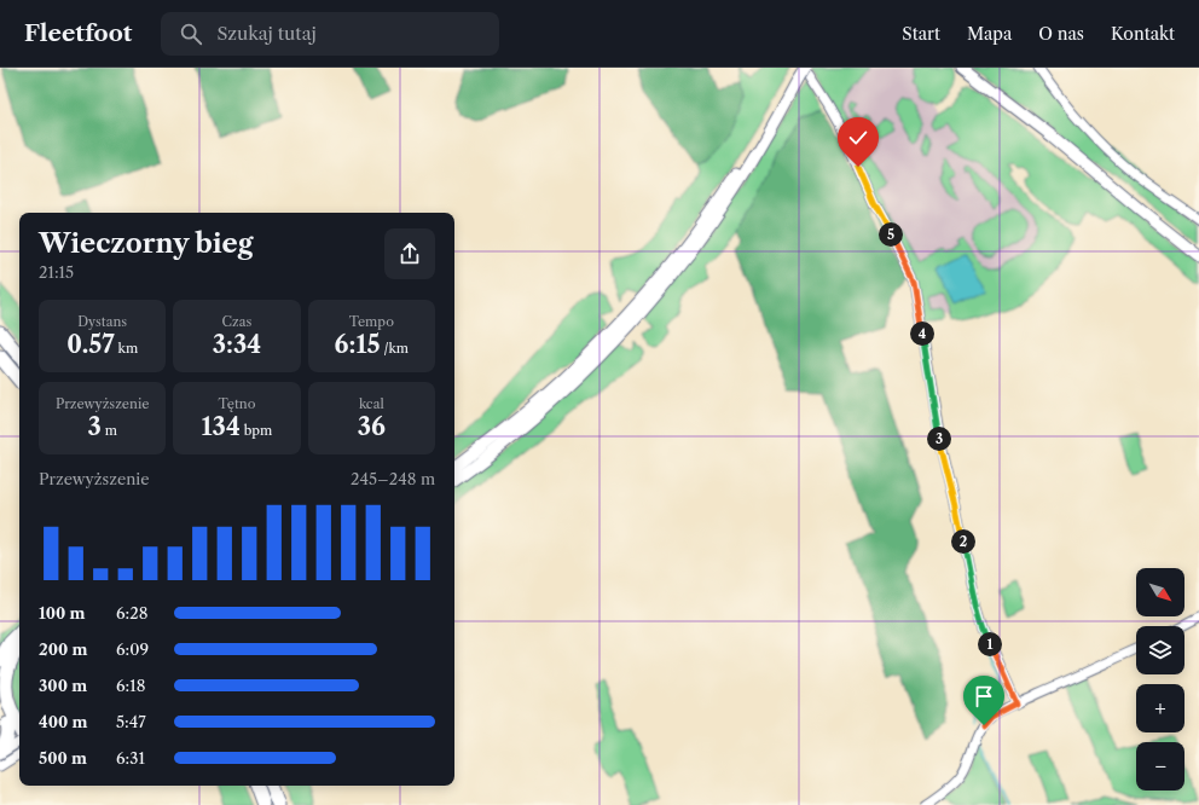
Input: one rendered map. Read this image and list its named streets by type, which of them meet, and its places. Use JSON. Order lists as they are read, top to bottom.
{
  "north": "bottom right",
  "page": {
    "header": "Fleetfoot",
    "search": "Szukaj tutaj",
    "nav": [
      "Start",
      "Mapa",
      "O nas",
      "Kontakt"
    ],
    "heading": ["Wieczorny bieg", "21:15"],
    "pins": [
      "5",
      "4",
      "3",
      "2",
      "1"
    ],
    "stats": [
      ["Dystans", "0.57 km"],
      ["Czas", "3:34"],
      ["Tempo", "6:15 /km"],
      ["Przewyższenie", "3 m"],
      ["Tętno", "134 bpm"],
      ["kcal", "36"]
    ],
    "chart": ["Przewyższenie", "245–248 m"],
    "map_buttons": ["+", "−"],
    "list": [
      {
        "name": "100 m",
        "note": "6:28"
      },
      {
        "name": "200 m",
        "note": "6:09"
      },
      {
        "name": "300 m",
        "note": "6:18"
      },
      {
        "name": "400 m",
        "note": "5:47"
      },
      {
        "name": "500 m",
        "note": "6:31"
      }
    ]
  }
}
